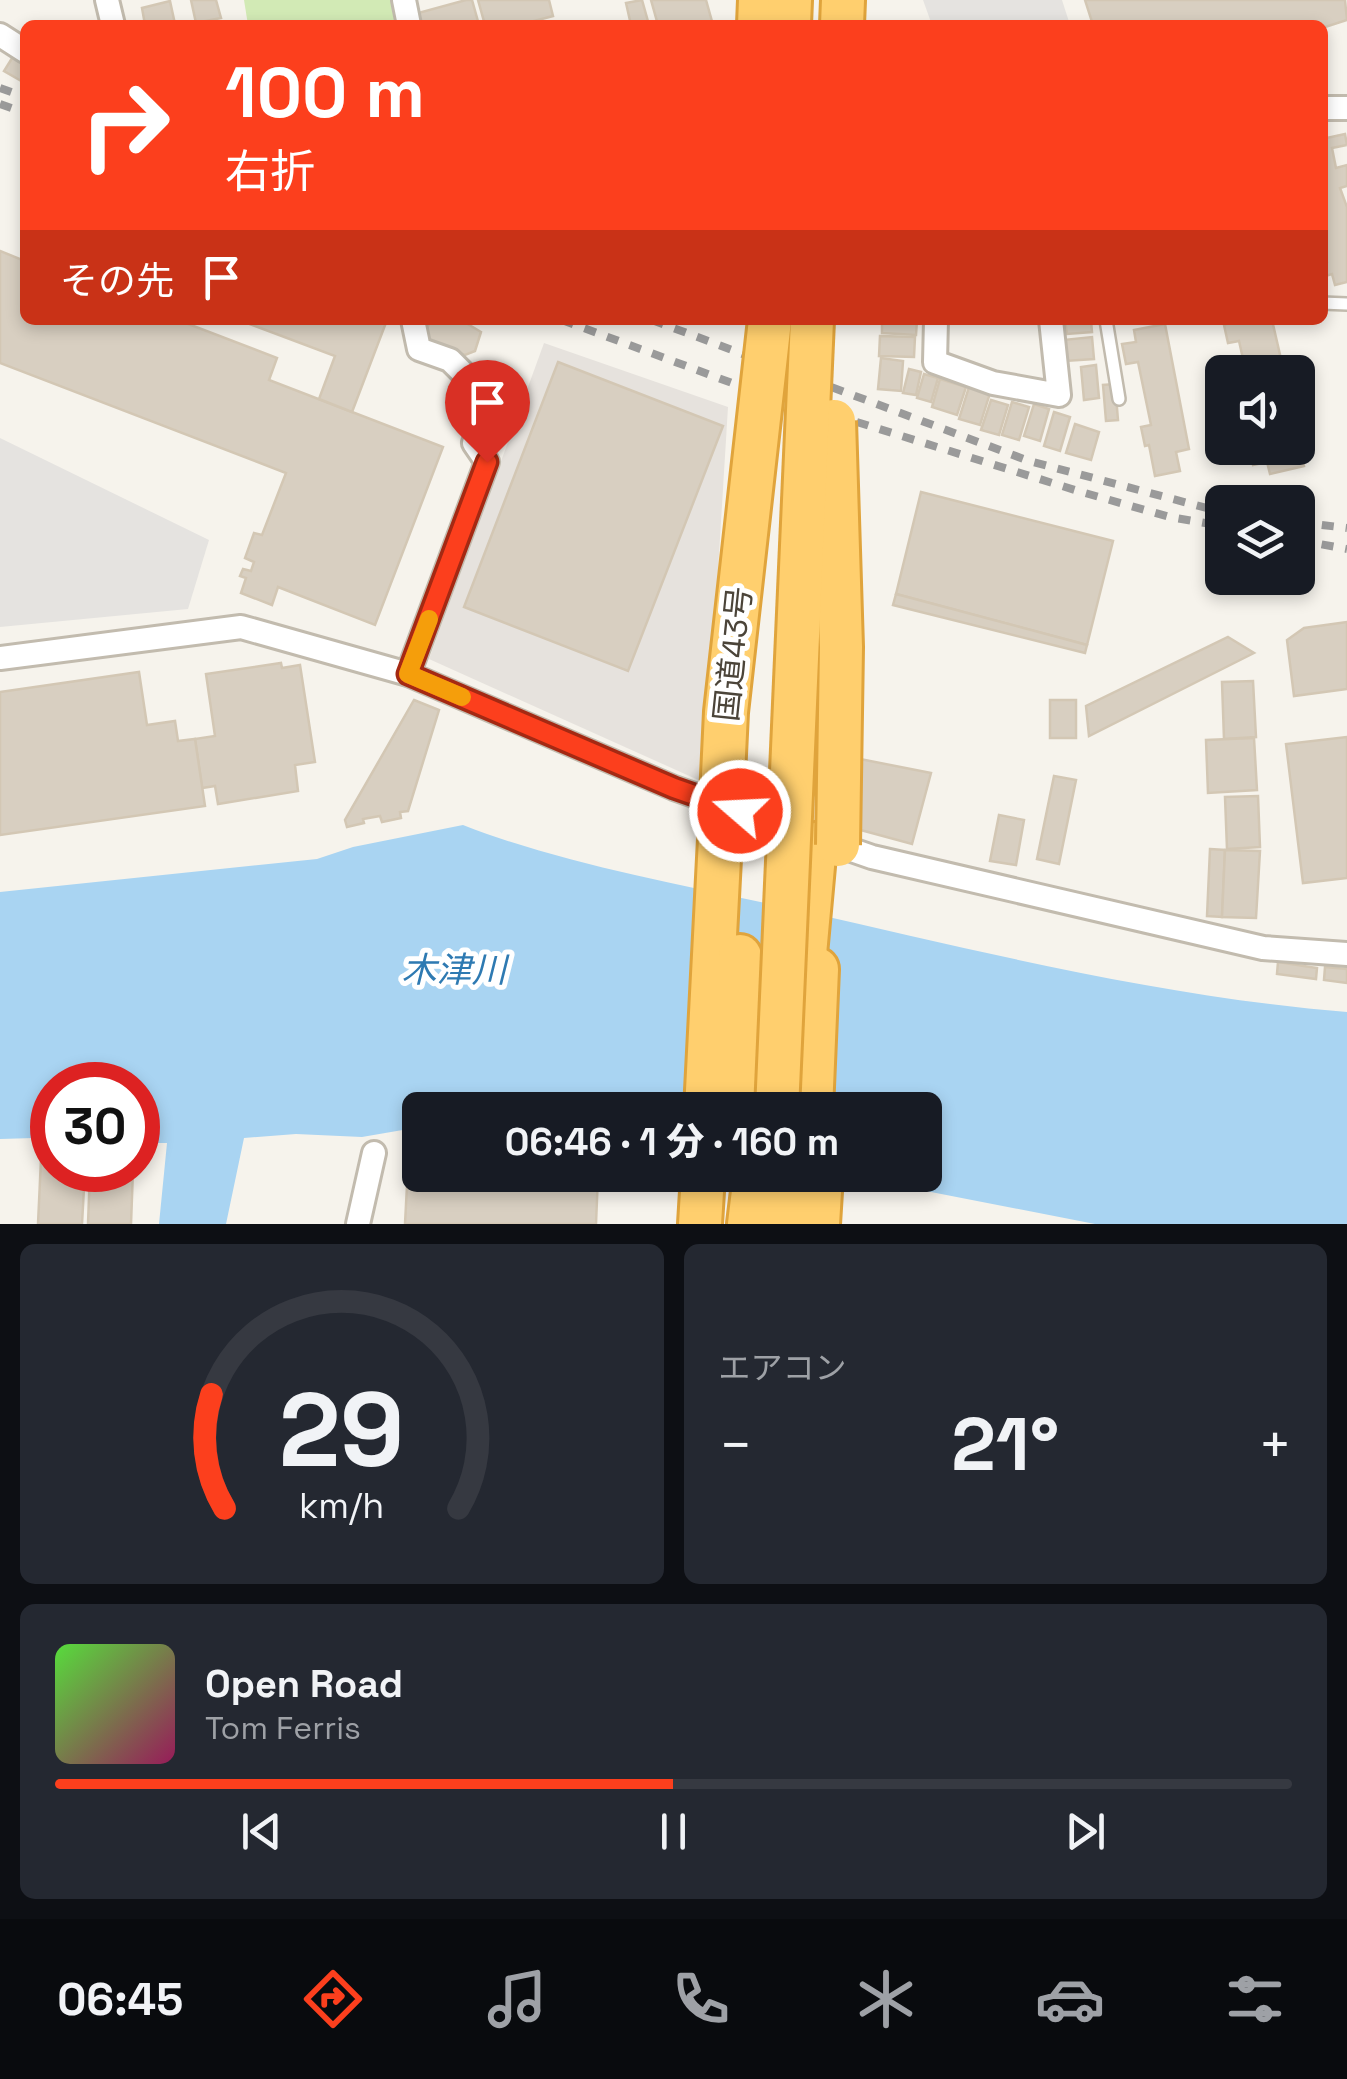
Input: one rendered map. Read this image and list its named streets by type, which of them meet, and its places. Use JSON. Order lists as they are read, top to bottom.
{
  "streets": {
    "highway": ["国道43号"]
  },
  "water": ["木津川"],
  "page": {
    "turn": ["100 m", "右折"],
    "then": "その先",
    "limit": "30",
    "trip": "06:46 · 1 分 · 160 m",
    "tile": "エアコン",
    "heat": ["−", "21°", "+"],
    "song": ["Open Road", "Tom Ferris"],
    "tabs": "06:45",
    "gauge": ["29", "km/h"]
  }
}
